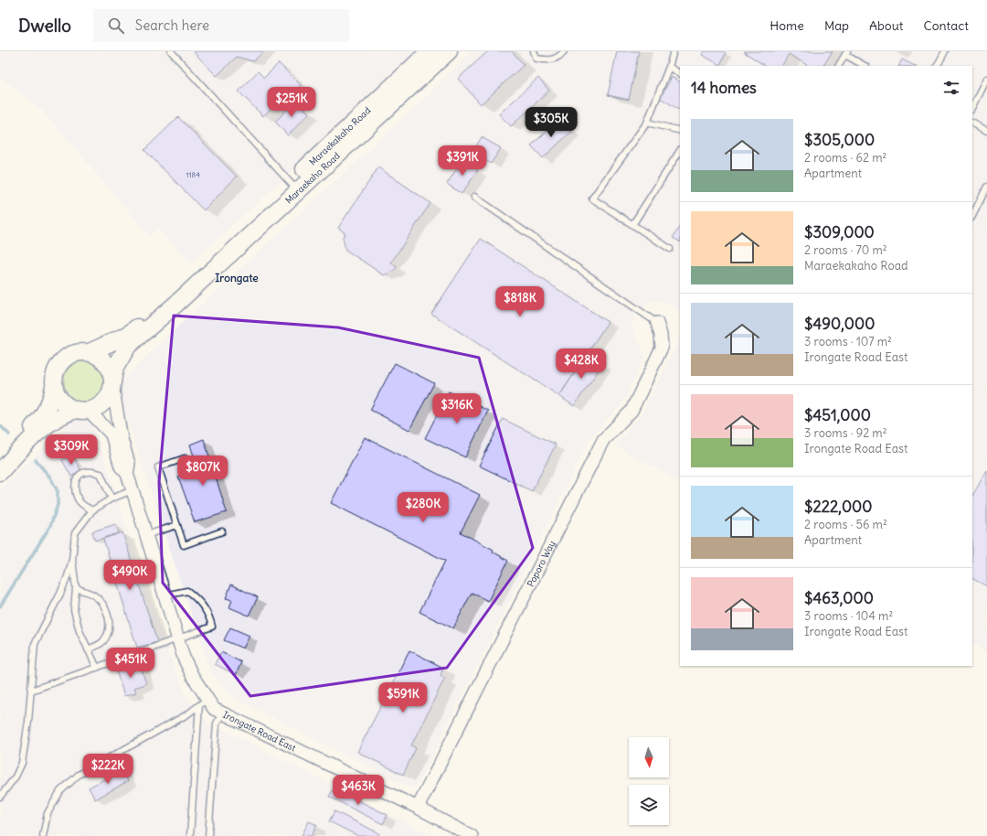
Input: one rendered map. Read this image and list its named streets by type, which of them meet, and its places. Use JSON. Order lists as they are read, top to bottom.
{
  "streets": {
    "main road": ["Maraekakaho Road", "Maraekaho Road"],
    "street": ["Poporo Way", "Irongate Road East"]
  },
  "crossings": [
    ["Maraekakaho Road", "Maraekaho Road"],
    ["Poporo Way", "Irongate Road East"]
  ],
  "districts": ["Irongate"],
  "house_numbers": ["1184"],
  "north": "bottom",
  "page": {
    "header": "Dwello",
    "search": "Search here",
    "nav": [
      "Home",
      "Map",
      "About",
      "Contact"
    ],
    "heading": "14 homes",
    "price": [
      "$251K",
      "$305K",
      "$391K",
      "$818K",
      "$428K",
      "$316K",
      "$309K",
      "$807K",
      "$280K",
      "$490K",
      "$451K",
      "$591K",
      "$222K",
      "$463K"
    ],
    "list": [
      {
        "name": "$305,000",
        "note": "2 rooms · 62 m² · Apartment"
      },
      {
        "name": "$309,000",
        "note": "2 rooms · 70 m² · Maraekakaho Road"
      },
      {
        "name": "$490,000",
        "note": "3 rooms · 107 m² · Irongate Road East"
      },
      {
        "name": "$451,000",
        "note": "3 rooms · 92 m² · Irongate Road East"
      },
      {
        "name": "$222,000",
        "note": "2 rooms · 56 m² · Apartment"
      },
      {
        "name": "$463,000",
        "note": "3 rooms · 104 m² · Irongate Road East"
      }
    ]
  }
}
